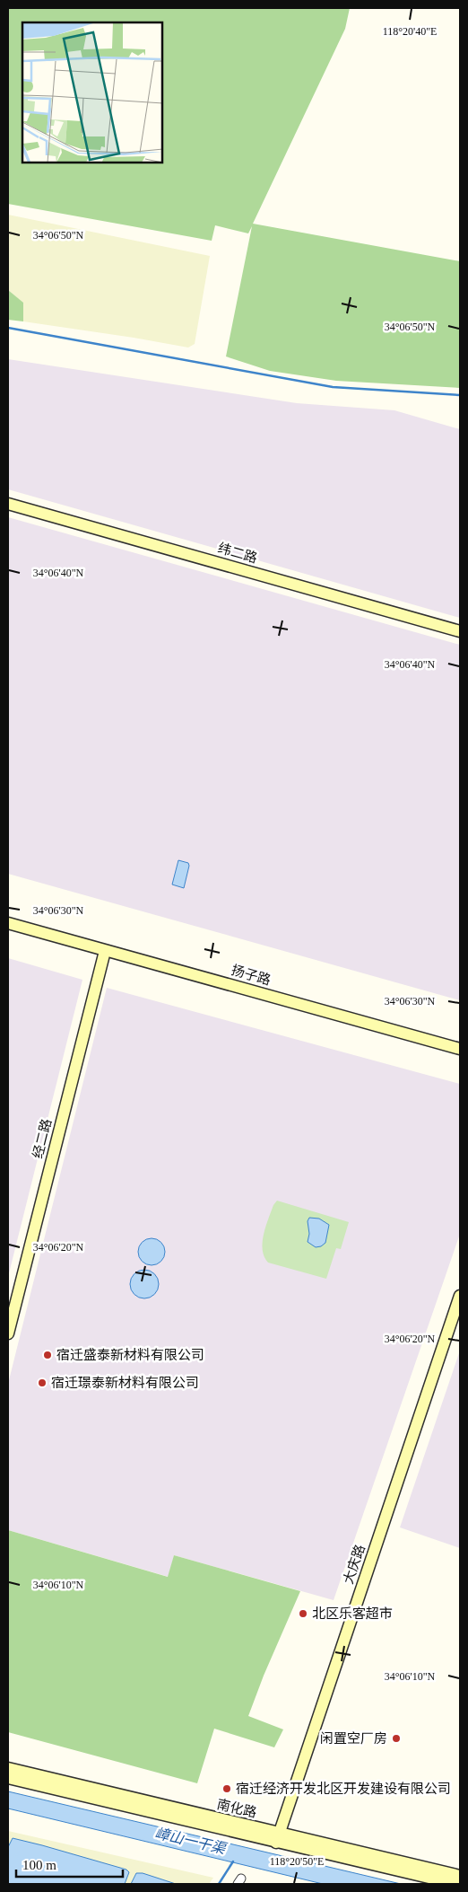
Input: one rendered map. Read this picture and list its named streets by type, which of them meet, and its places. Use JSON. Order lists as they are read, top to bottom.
{
  "streets": {
    "street": [
      "纬二路",
      "扬子路",
      "经二路",
      "大庆路",
      "南化路"
    ]
  },
  "crossings": [
    ["扬子路", "经二路"],
    ["大庆路", "南化路"]
  ],
  "water": ["嶂山一干渠"],
  "places": [
    "宿迁盛泰新材料有限公司",
    "宿迁璟泰新材料有限公司",
    "北区乐客超市",
    "闲置空厂房",
    "宿迁经济开发北区开发建设有限公司"
  ],
  "scale_bar": "100 m",
  "coordinates": [
    "118°20'40\"E",
    "34°06'50\"N",
    "34°06'40\"N",
    "34°06'30\"N",
    "34°06'20\"N",
    "34°06'10\"N",
    "118°20'50\"E"
  ]
}
